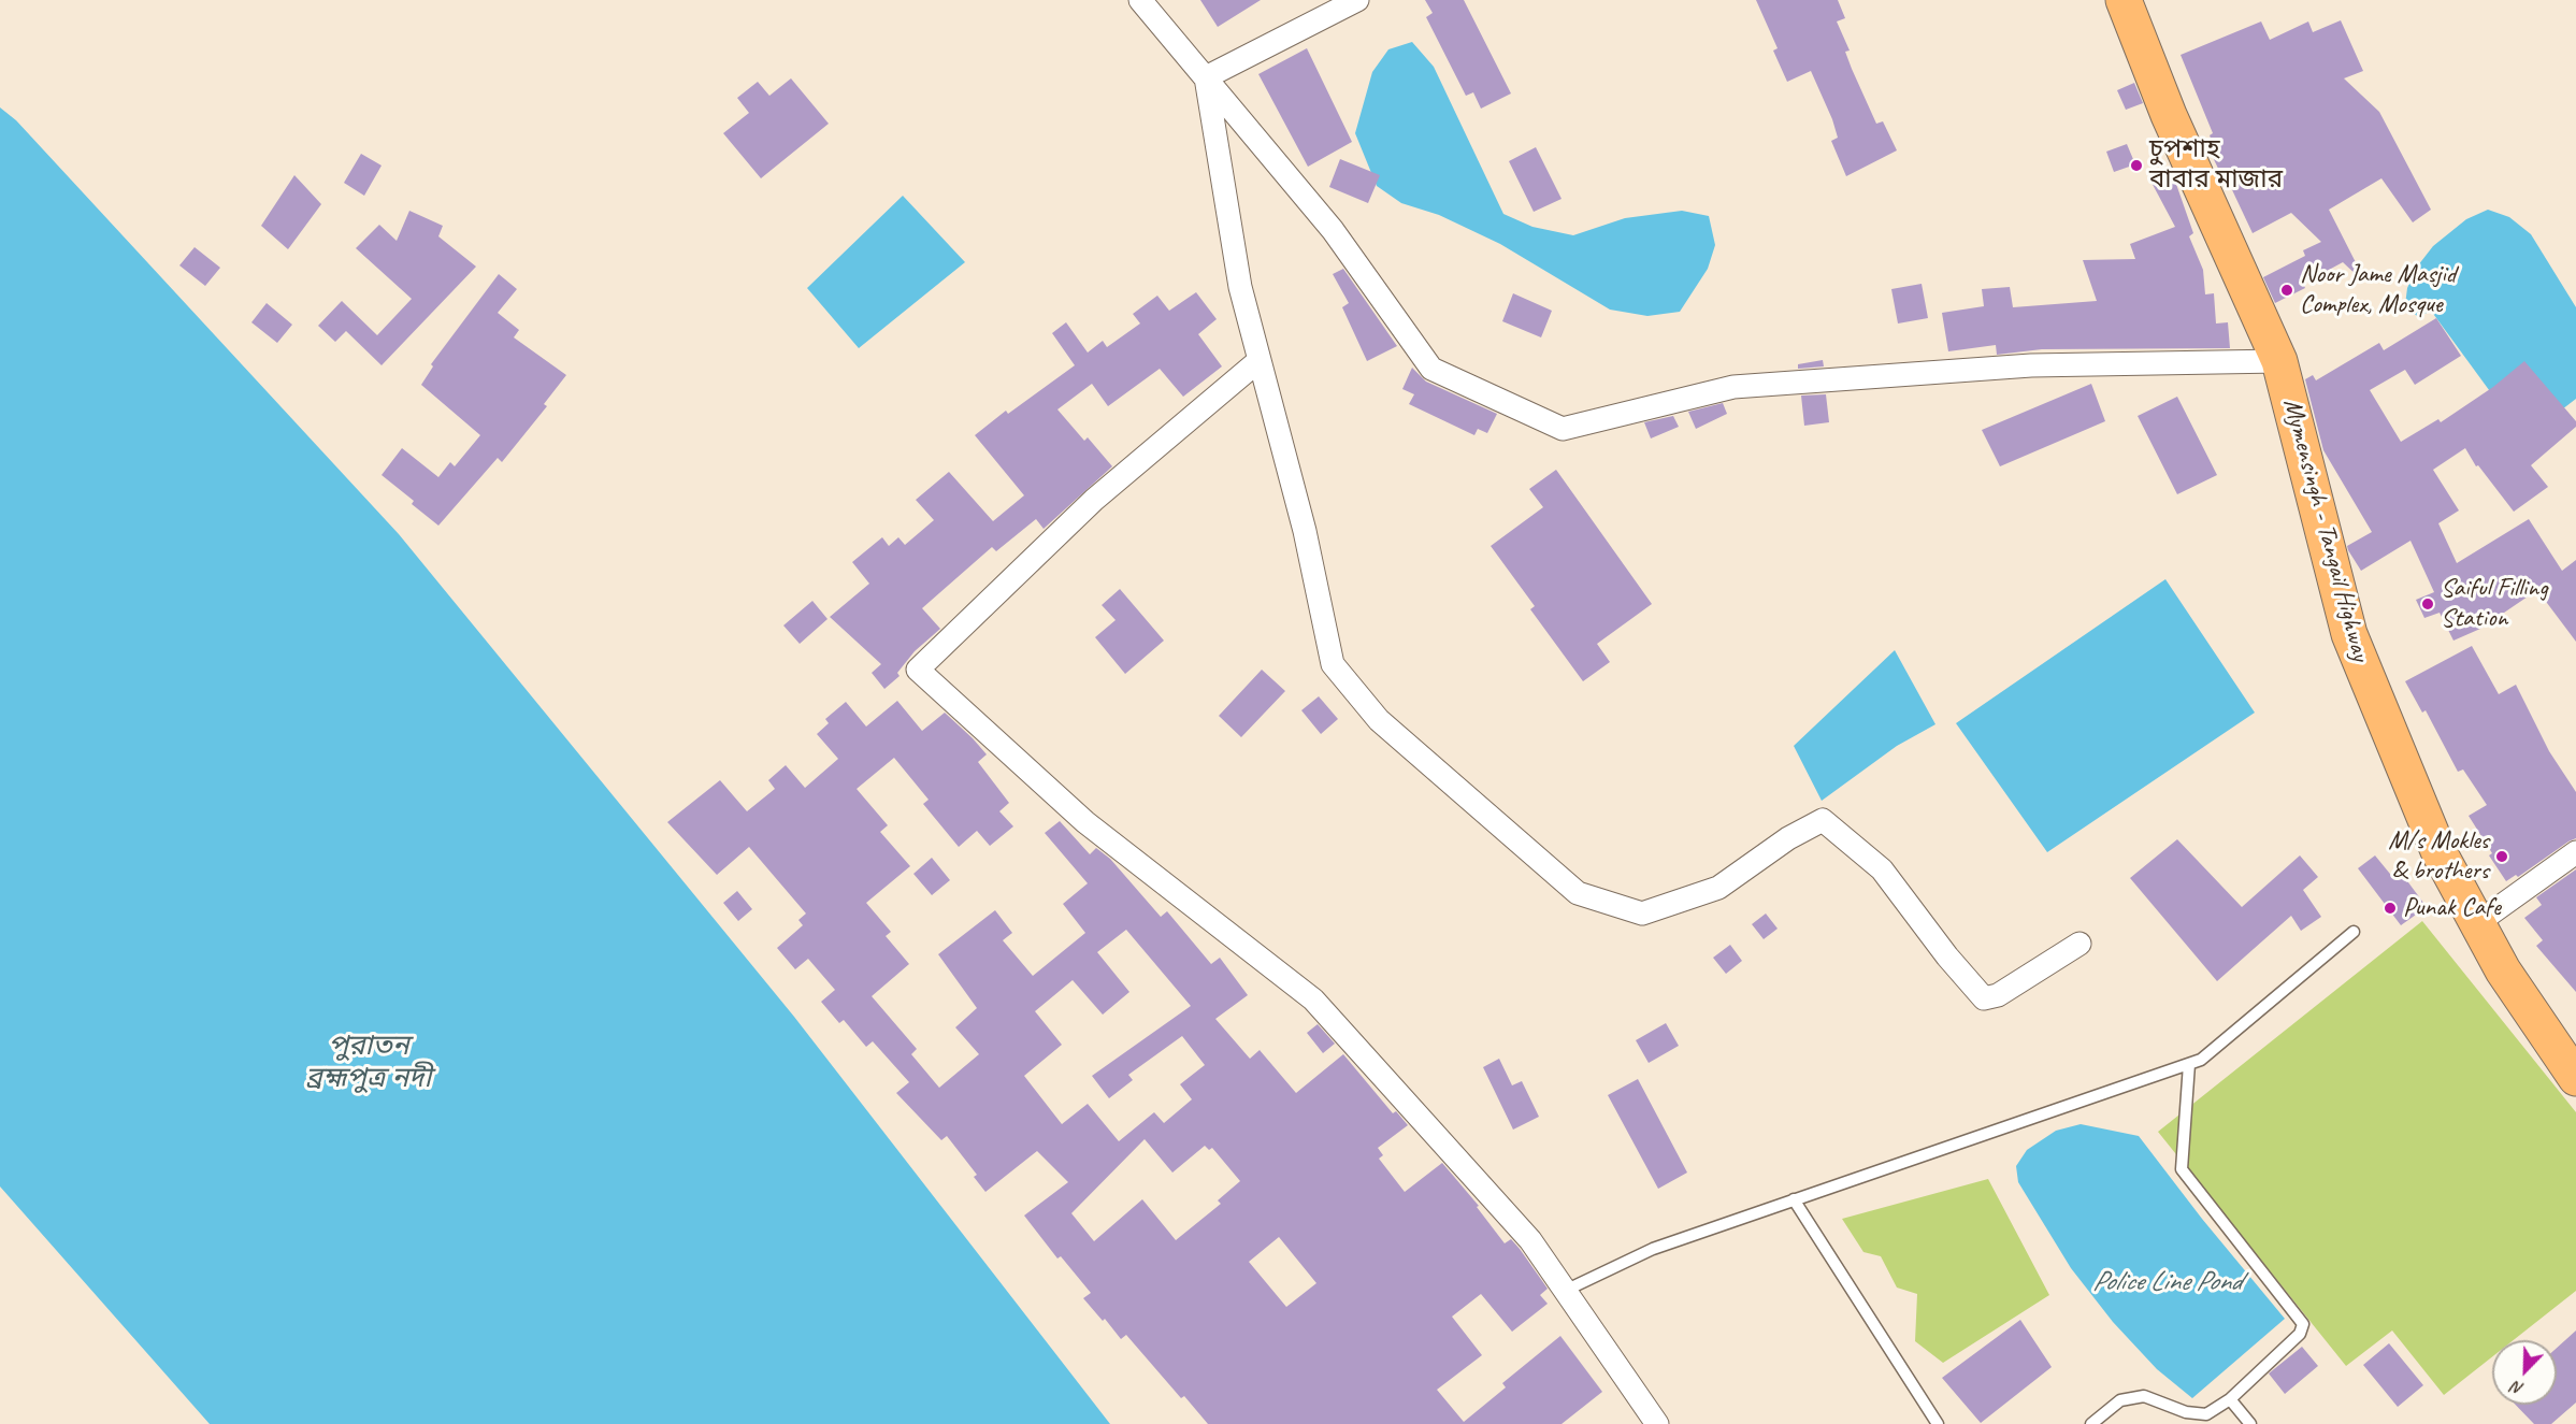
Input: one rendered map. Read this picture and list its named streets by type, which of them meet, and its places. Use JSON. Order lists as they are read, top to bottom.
{
  "streets": {
    "highway": ["Mymensingh - Tangail Highway"]
  },
  "water": ["পুরাতন ব্রহ্মপুত্র নদী", "Police Line Pond"],
  "places": [
    "চুপশাহ বাবার মাজার",
    "Noor Jame Masjid Complex, Mosque",
    "Saiful Filling Station",
    "M/s Mokles & brothers",
    "Punak Cafe"
  ],
  "north": "bottom left"
}
